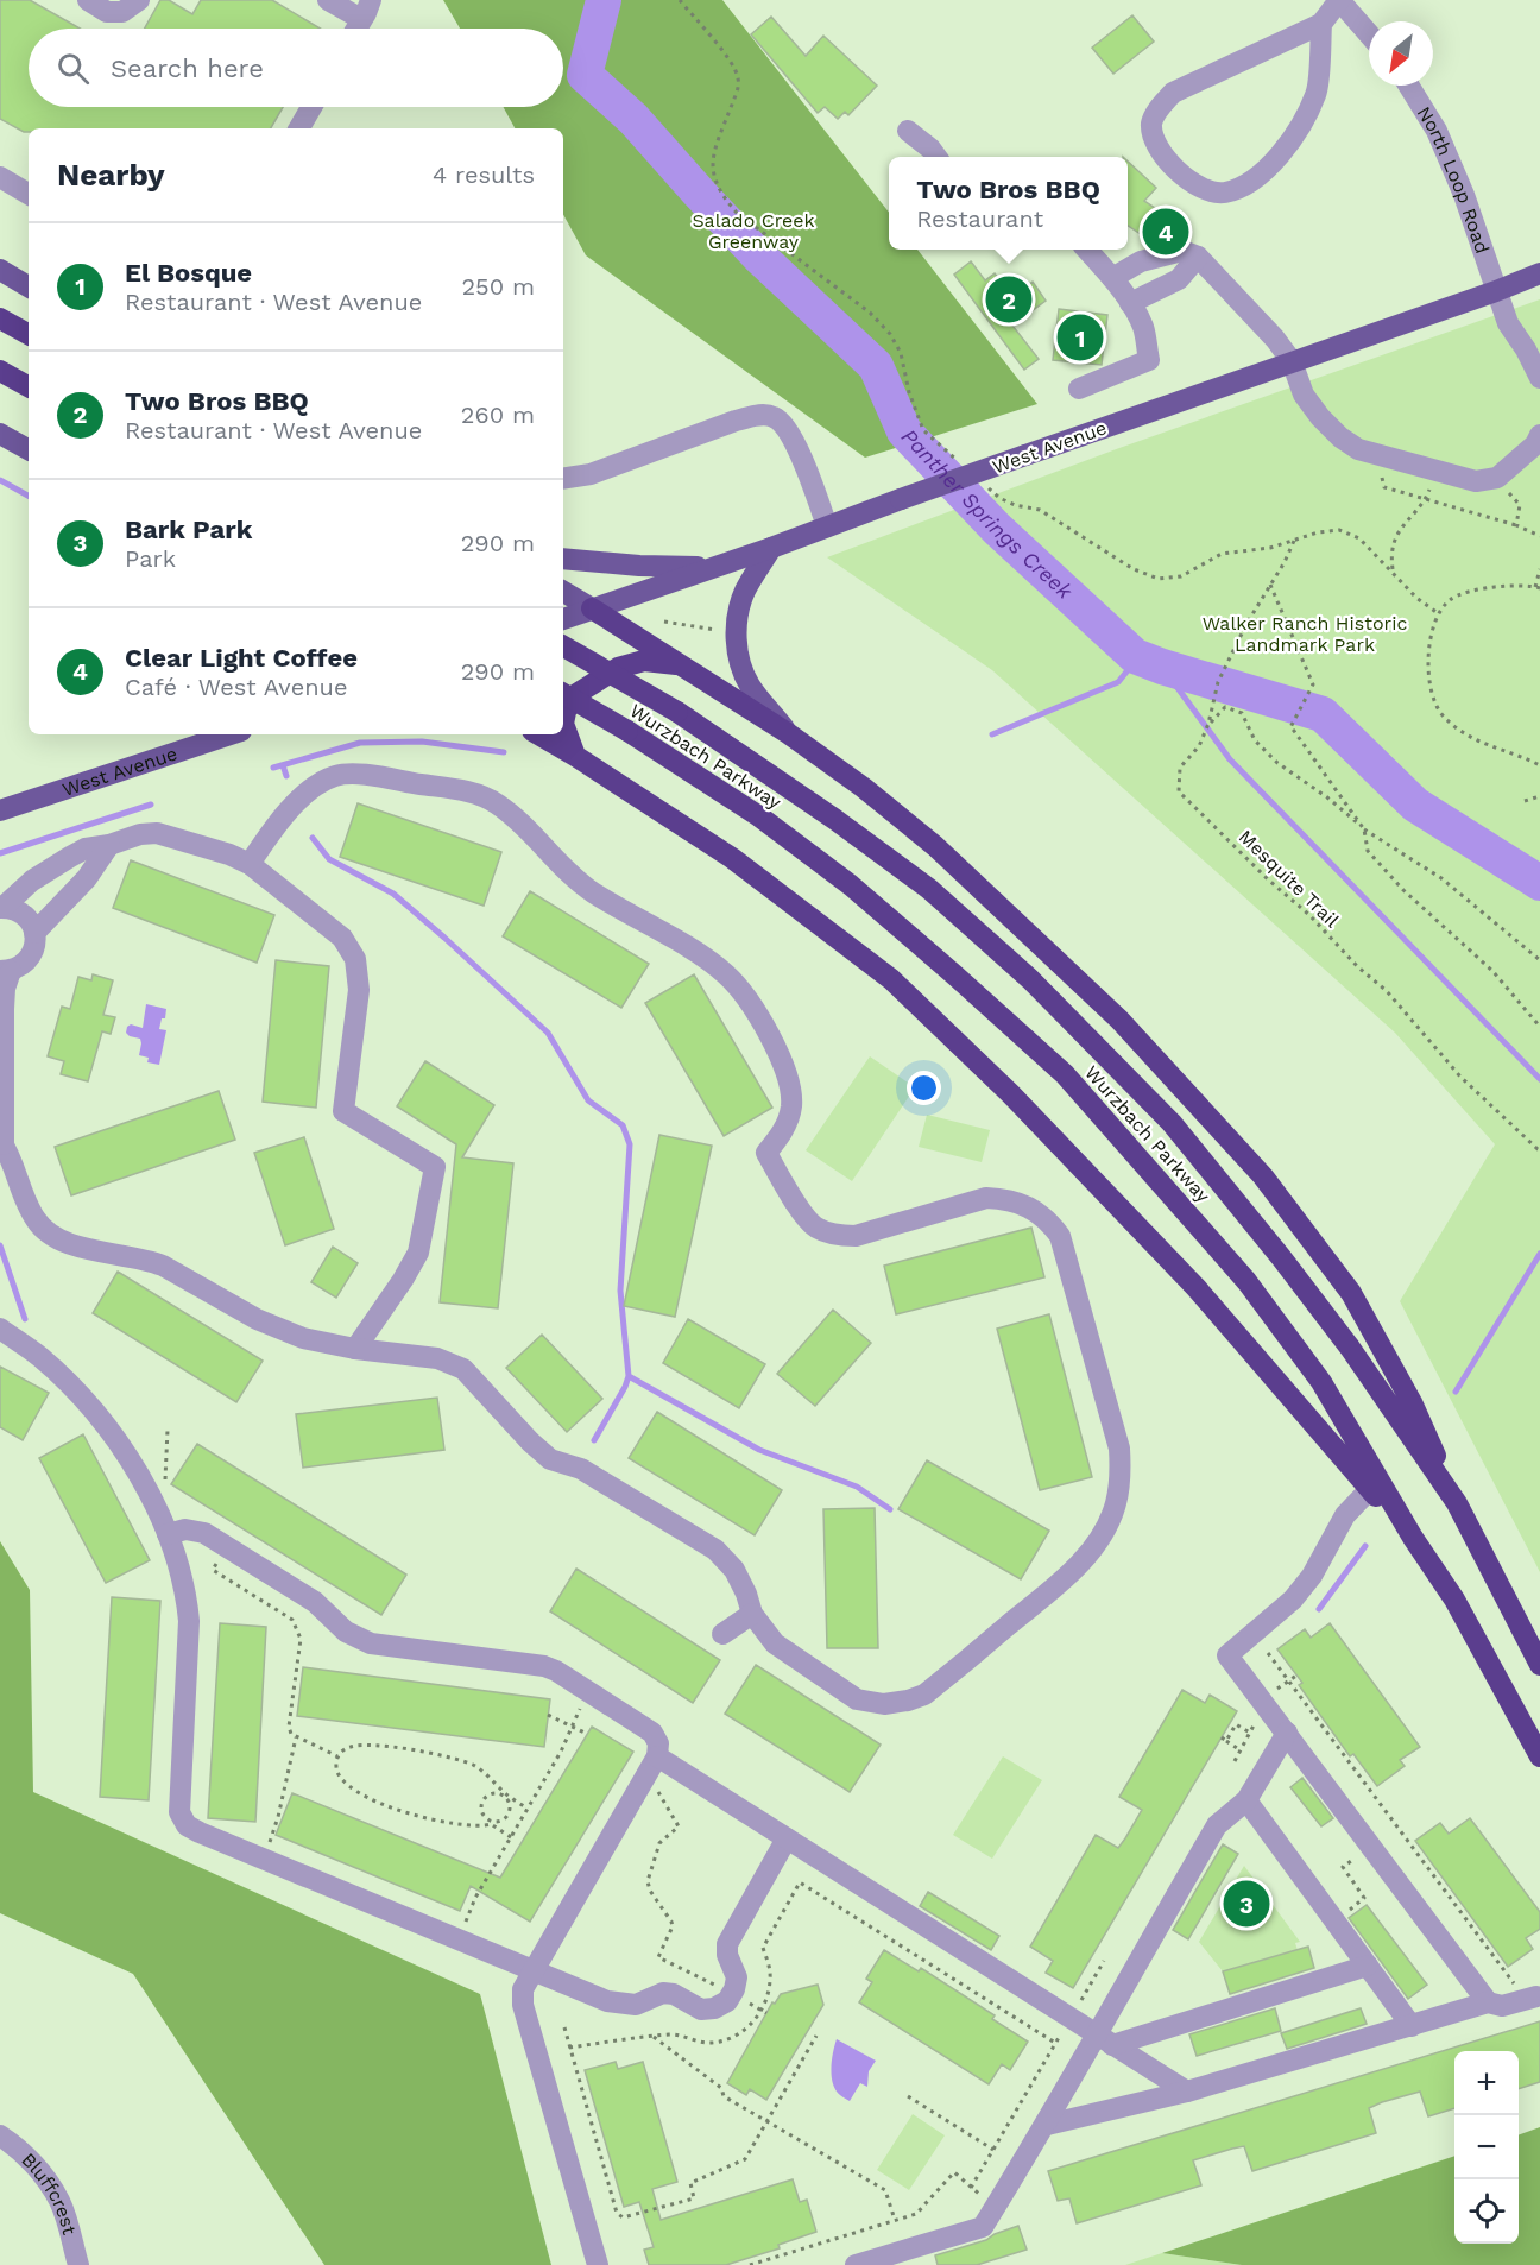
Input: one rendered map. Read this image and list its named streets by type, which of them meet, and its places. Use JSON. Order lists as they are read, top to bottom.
{
  "streets": {
    "highway": ["Wurzbach Parkway"],
    "main road": ["West Avenue"],
    "street": ["North Loop Road", "Bluffcrest"],
    "path": ["Mesquite Trail"]
  },
  "crossings": [
    ["North Loop Road", "West Avenue"]
  ],
  "water": ["Panther Springs Creek"],
  "parks": ["Salado Creek Greenway", "Walker Ranch Historic Landmark Park"],
  "north": "bottom left",
  "page": {
    "search": "Search here",
    "heading": ["Nearby", "4 results"],
    "popup": ["Two Bros BBQ", "Restaurant"],
    "pins": [
      "4",
      "2",
      "1",
      "3"
    ],
    "list": [
      {
        "mark": "1",
        "name": "El Bosque",
        "note": "Restaurant · West Avenue",
        "value": "250 m"
      },
      {
        "mark": "2",
        "name": "Two Bros BBQ",
        "note": "Restaurant · West Avenue",
        "value": "260 m"
      },
      {
        "mark": "3",
        "name": "Bark Park",
        "note": "Park",
        "value": "290 m"
      },
      {
        "mark": "4",
        "name": "Clear Light Coffee",
        "note": "Café · West Avenue",
        "value": "290 m"
      }
    ],
    "map_buttons": ["+", "−"]
  }
}
